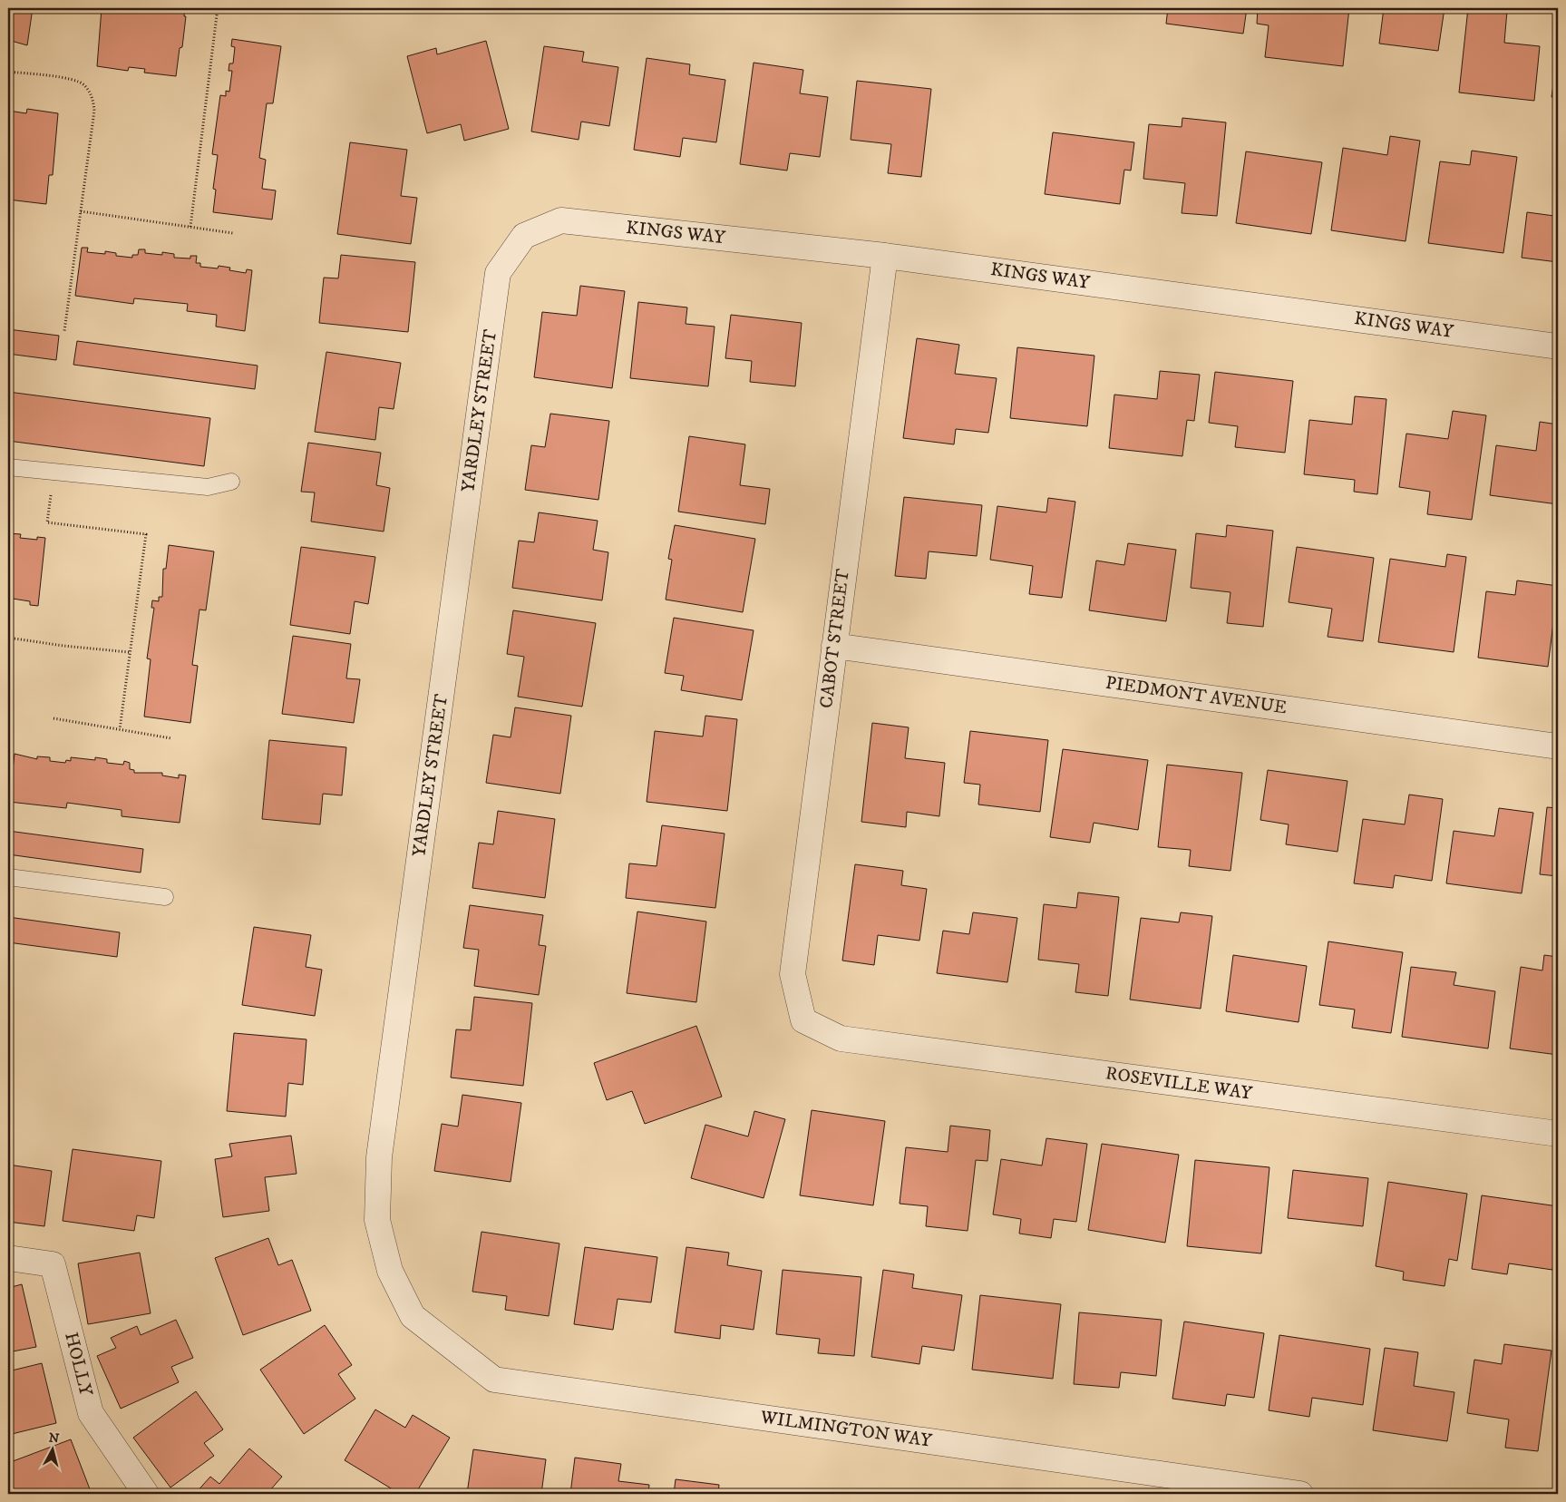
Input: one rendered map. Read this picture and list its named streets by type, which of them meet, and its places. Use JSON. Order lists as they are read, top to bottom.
{
  "streets": {
    "street": [
      "KINGS WAY",
      "YARDLEY STREET",
      "CABOT STREET",
      "PIEDMONT AVENUE",
      "ROSEVILLE WAY",
      "HOLLY",
      "WILMINGTON WAY"
    ]
  },
  "crossings": [
    ["KINGS WAY", "YARDLEY STREET"],
    ["KINGS WAY", "CABOT STREET"],
    ["YARDLEY STREET", "WILMINGTON WAY"],
    ["CABOT STREET", "PIEDMONT AVENUE"],
    ["CABOT STREET", "ROSEVILLE WAY"]
  ],
  "north": "top"
}
